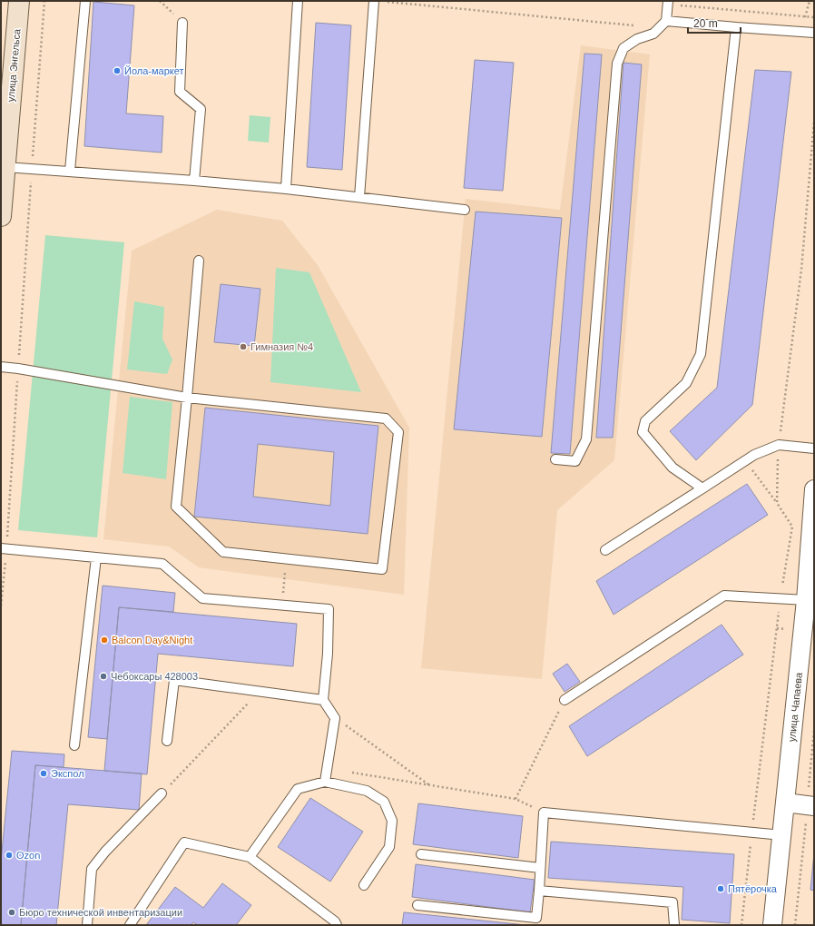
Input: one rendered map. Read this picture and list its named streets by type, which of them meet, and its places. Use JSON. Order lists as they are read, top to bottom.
{
  "streets": {
    "street": ["улица Энгельса", "улица Чапаева"]
  },
  "places": [
    "Йола-маркет",
    "Гимназия №4",
    "Balcon Day&Night",
    "Чебоксары 428003",
    "Экспол",
    "Ozon",
    "Пятёрочка",
    "Бюро технической инвентаризации"
  ],
  "scale_bar": "20 m"
}
